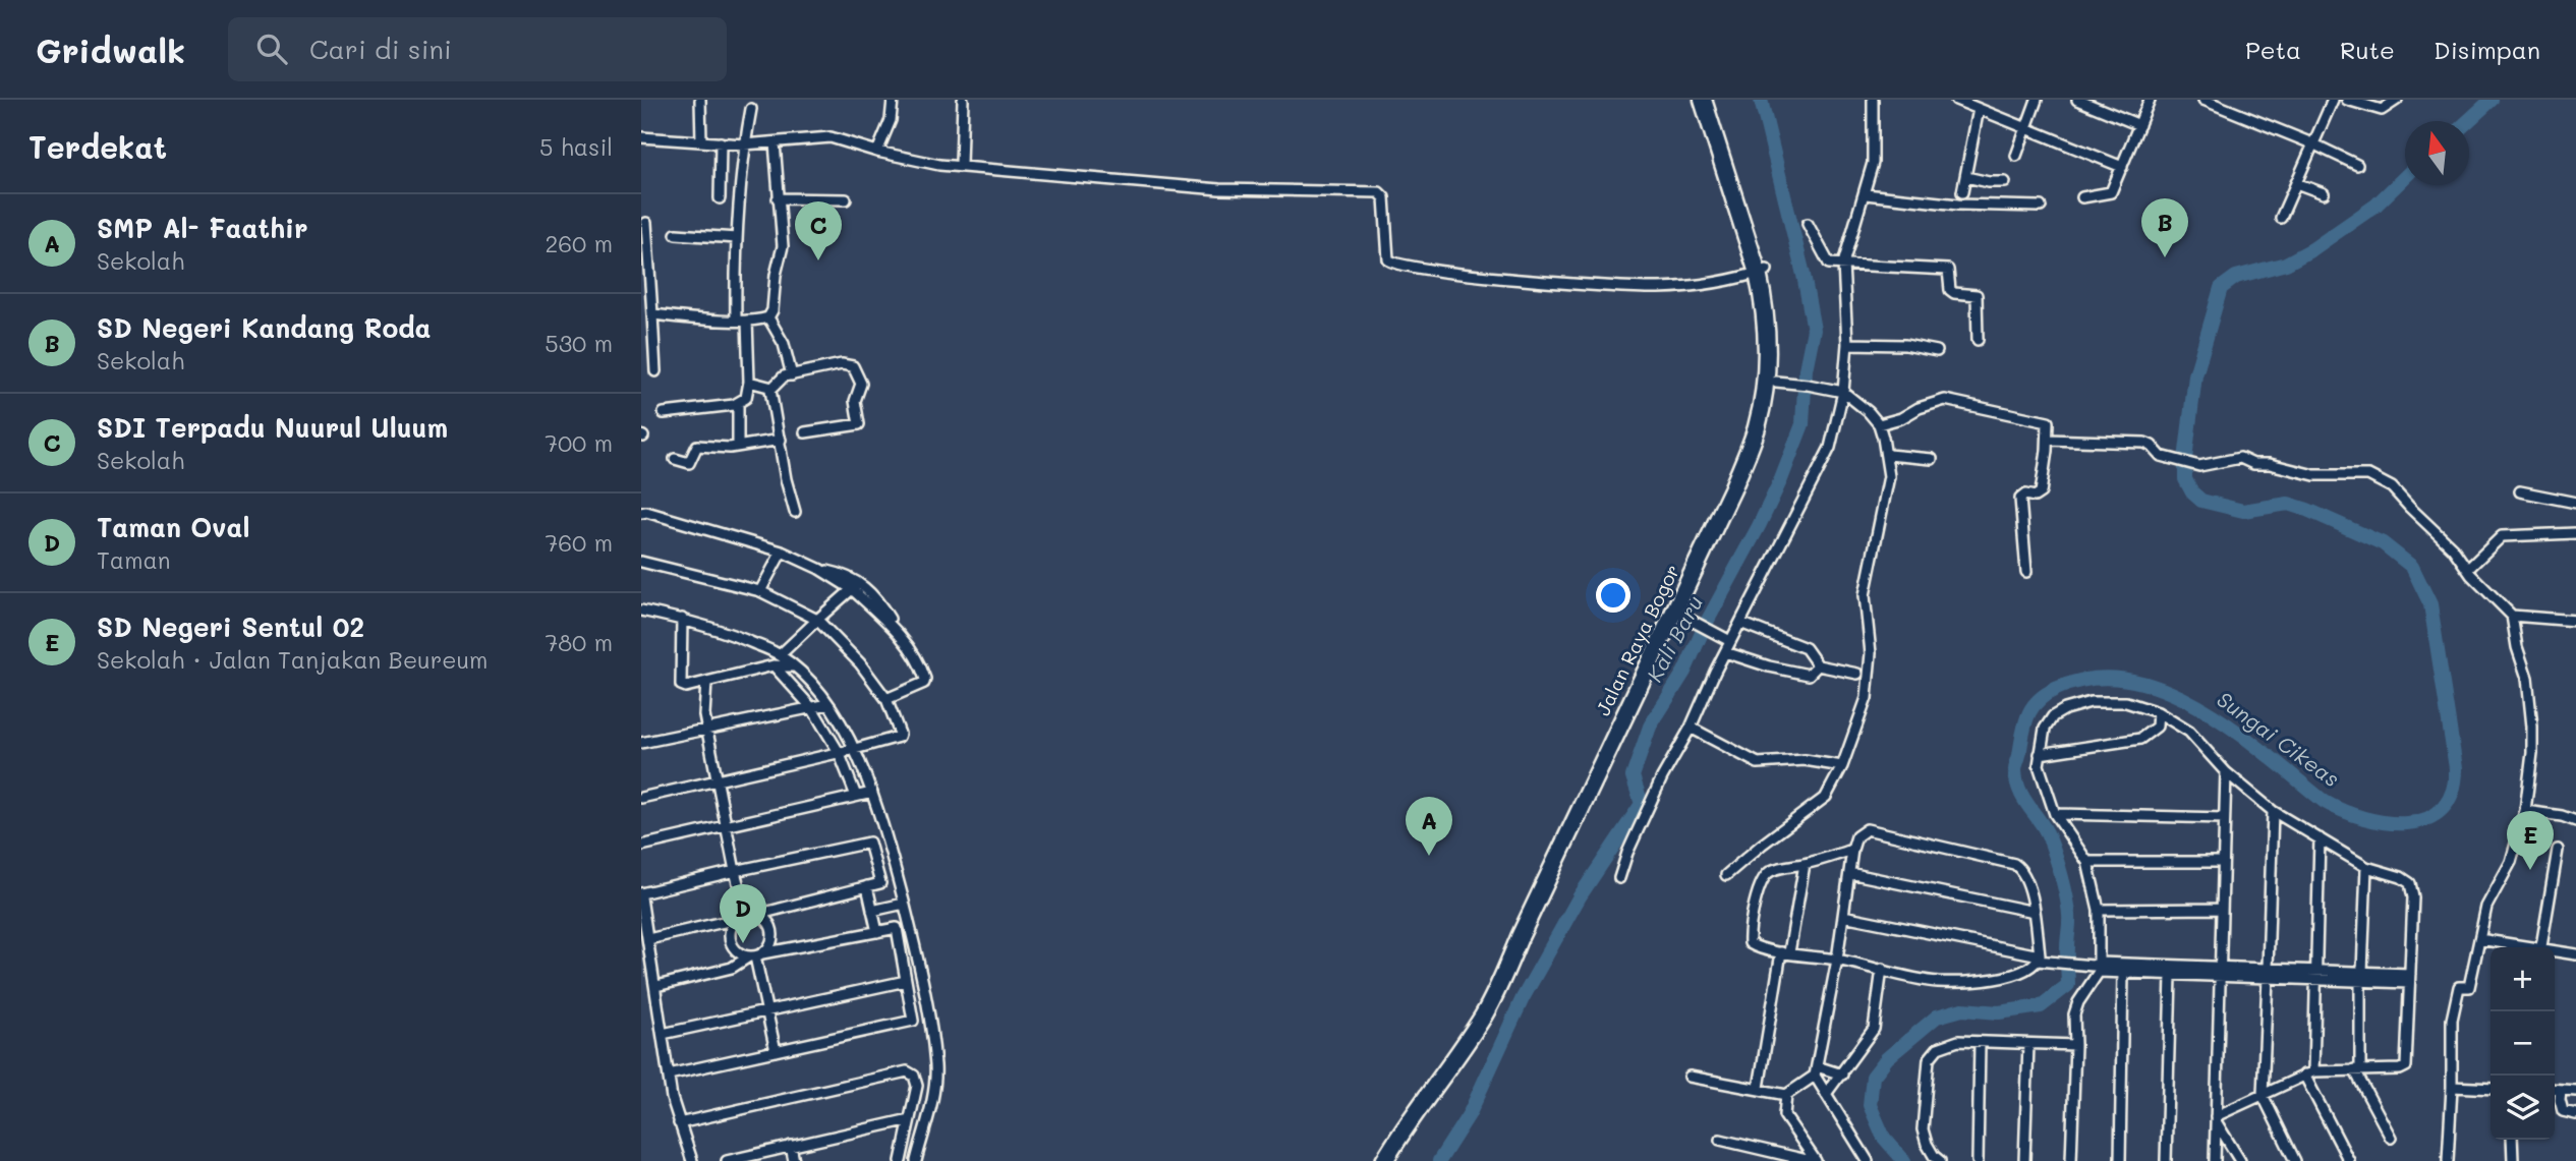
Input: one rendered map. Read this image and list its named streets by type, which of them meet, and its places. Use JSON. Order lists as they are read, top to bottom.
{
  "streets": {
    "highway": ["Jalan Raya Bogor"]
  },
  "water": ["Kali Baru", "Sungai Cikeas"],
  "north": "top",
  "page": {
    "header": "Gridwalk",
    "search": "Cari di sini",
    "nav": ["Peta", "Rute", "Disimpan"],
    "heading": ["Terdekat", "5 hasil"],
    "list": [
      {
        "mark": "A",
        "name": "SMP Al- Faathir",
        "note": "Sekolah",
        "value": "260 m"
      },
      {
        "mark": "B",
        "name": "SD Negeri Kandang Roda",
        "note": "Sekolah",
        "value": "530 m"
      },
      {
        "mark": "C",
        "name": "SDI Terpadu Nuurul Uluum",
        "note": "Sekolah",
        "value": "700 m"
      },
      {
        "mark": "D",
        "name": "Taman Oval",
        "note": "Taman",
        "value": "760 m"
      },
      {
        "mark": "E",
        "name": "SD Negeri Sentul 02",
        "note": "Sekolah · Jalan Tanjakan Beureum",
        "value": "780 m"
      }
    ],
    "pins": [
      "B",
      "C",
      "A",
      "E",
      "D"
    ],
    "map_buttons": ["+", "−"]
  }
}
